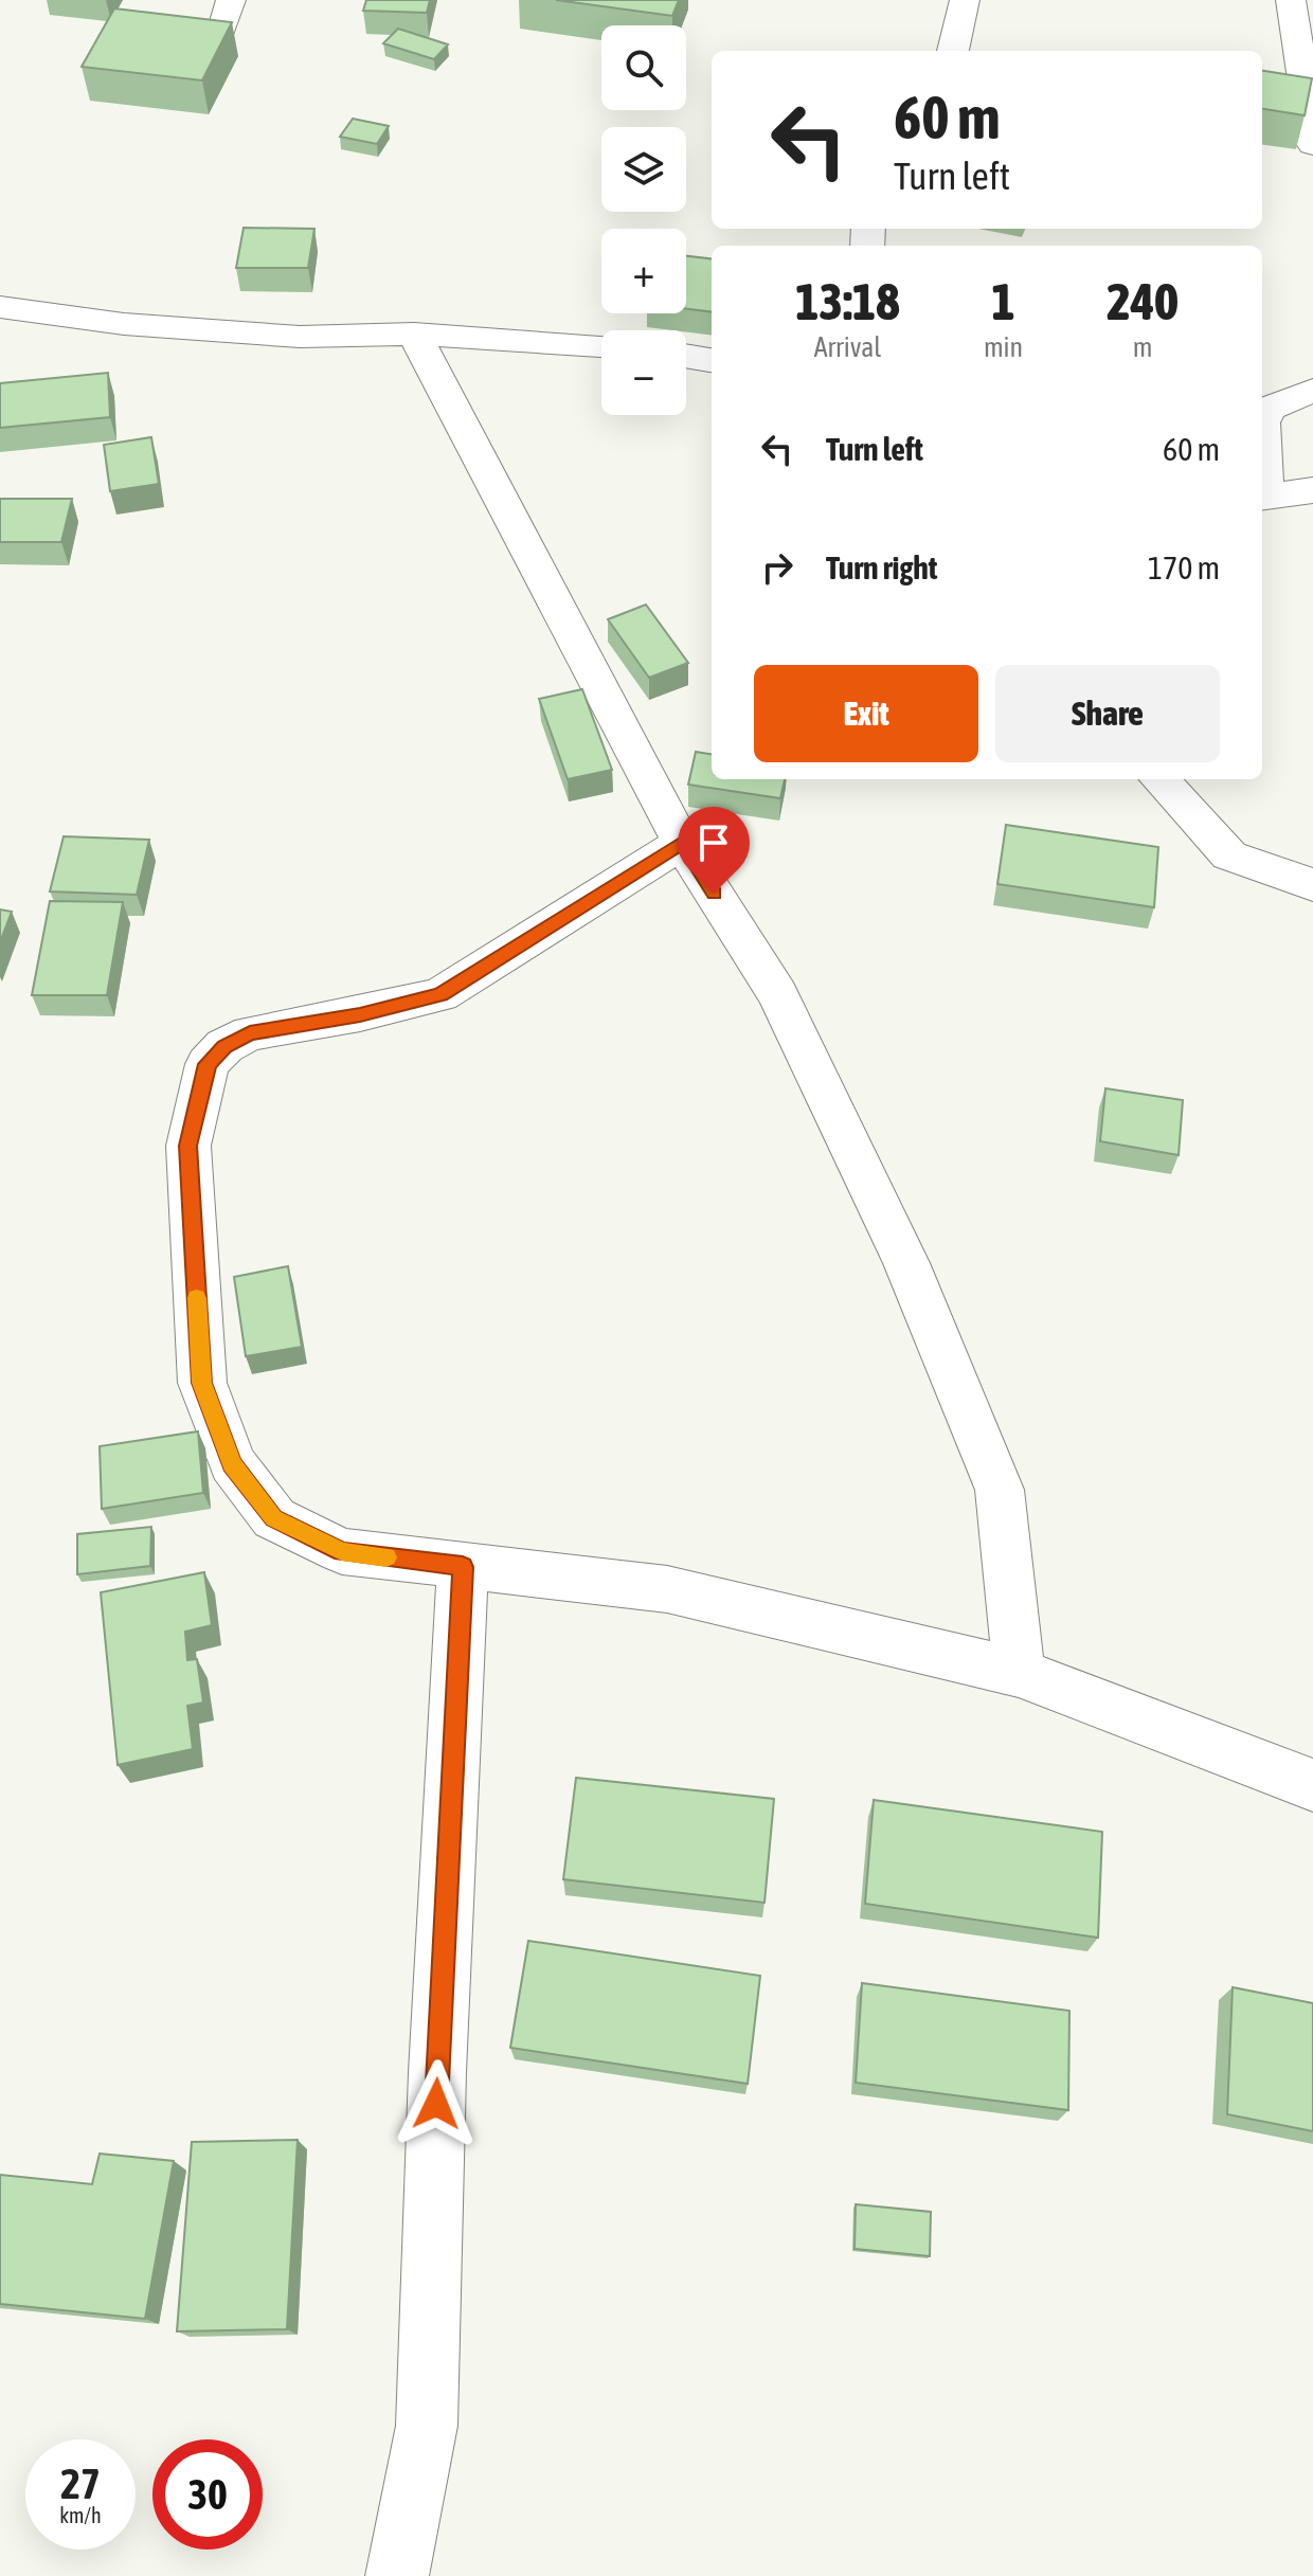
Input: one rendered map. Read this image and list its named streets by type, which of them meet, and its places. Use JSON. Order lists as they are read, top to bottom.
{
  "page": {
    "map_buttons": ["+", "−"],
    "turn": ["60 m", "Turn left"],
    "eta": [
      "13:18",
      "Arrival",
      "1",
      "min",
      "240",
      "m"
    ],
    "list": [
      {
        "name": "Turn left",
        "value": "60 m"
      },
      {
        "name": "Turn right",
        "value": "170 m"
      }
    ],
    "buttons": ["Exit", "Share"],
    "speed": "27 km/h",
    "limit": "30"
  }
}
